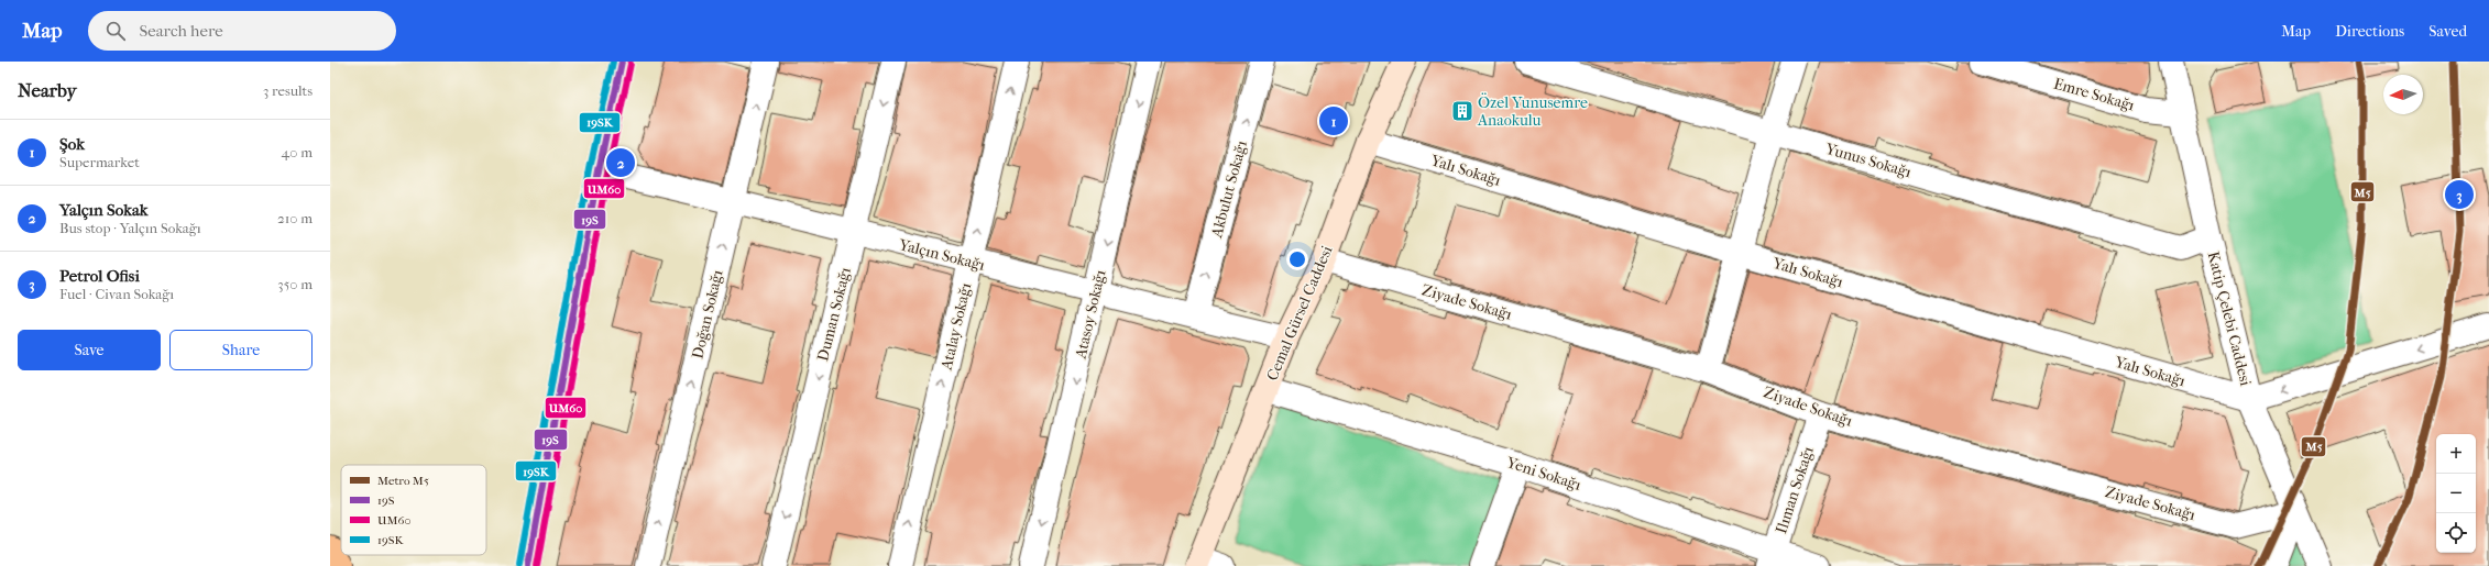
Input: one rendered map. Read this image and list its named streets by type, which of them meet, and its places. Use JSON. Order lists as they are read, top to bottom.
{
  "streets": {
    "street": [
      "Emre Sokağı",
      "Yunus Sokağı",
      "Yalı Sokağı",
      "Akbulut Sokağı",
      "Yalçın Sokağı",
      "Ziyade Sokağı",
      "Cemal Gürsel Caddesi",
      "Doğan Sokağı",
      "Duman Sokağı",
      "Atasoy Sokağı",
      "Katip Çelebi Caddesi",
      "Atalay Sokağı",
      "Yeni Sokağı",
      "Ilıman Sokağı"
    ]
  },
  "crossings": [
    ["Emre Sokağı", "Katip Çelebi Caddesi"],
    ["Yunus Sokağı", "Katip Çelebi Caddesi"],
    ["Yalı Sokağı", "Cemal Gürsel Caddesi"],
    ["Yalı Sokağı", "Katip Çelebi Caddesi"],
    ["Akbulut Sokağı", "Yalçın Sokağı"],
    ["Yalçın Sokağı", "Cemal Gürsel Caddesi"],
    ["Yalçın Sokağı", "Doğan Sokağı"],
    ["Yalçın Sokağı", "Duman Sokağı"],
    ["Yalçın Sokağı", "Atasoy Sokağı"],
    ["Yalçın Sokağı", "Atalay Sokağı"],
    ["Ziyade Sokağı", "Cemal Gürsel Caddesi"],
    ["Ziyade Sokağı", "Katip Çelebi Caddesi"],
    ["Ziyade Sokağı", "Ilıman Sokağı"],
    ["Cemal Gürsel Caddesi", "Yeni Sokağı"],
    ["Yeni Sokağı", "Ilıman Sokağı"]
  ],
  "one_way": [
    "Akbulut Sokağı",
    "Duman Sokağı",
    "Atasoy Sokağı",
    "Atalay Sokağı"
  ],
  "places": {
    "building": ["Özel Yunusemre Anaokulu"]
  },
  "lines": [
    "metro line M5",
    "transit line 19S",
    "transit line 19SK",
    "transit line UM60"
  ],
  "legend": [
    "Metro M5",
    "19S",
    "UM60",
    "19SK"
  ],
  "north": "left",
  "page": {
    "header": "Map",
    "search": "Search here",
    "nav": ["Map", "Directions", "Saved"],
    "heading": ["Nearby", "3 results"],
    "pins": ["1", "2", "3"],
    "list": [
      {
        "mark": "1",
        "name": "Şok",
        "note": "Supermarket",
        "value": "40 m"
      },
      {
        "mark": "2",
        "name": "Yalçın Sokak",
        "note": "Bus stop · Yalçın Sokağı",
        "value": "210 m"
      },
      {
        "mark": "3",
        "name": "Petrol Ofisi",
        "note": "Fuel · Civan Sokağı",
        "value": "350 m"
      }
    ],
    "buttons": ["Save", "Share"],
    "map_buttons": ["+", "−"]
  }
}
